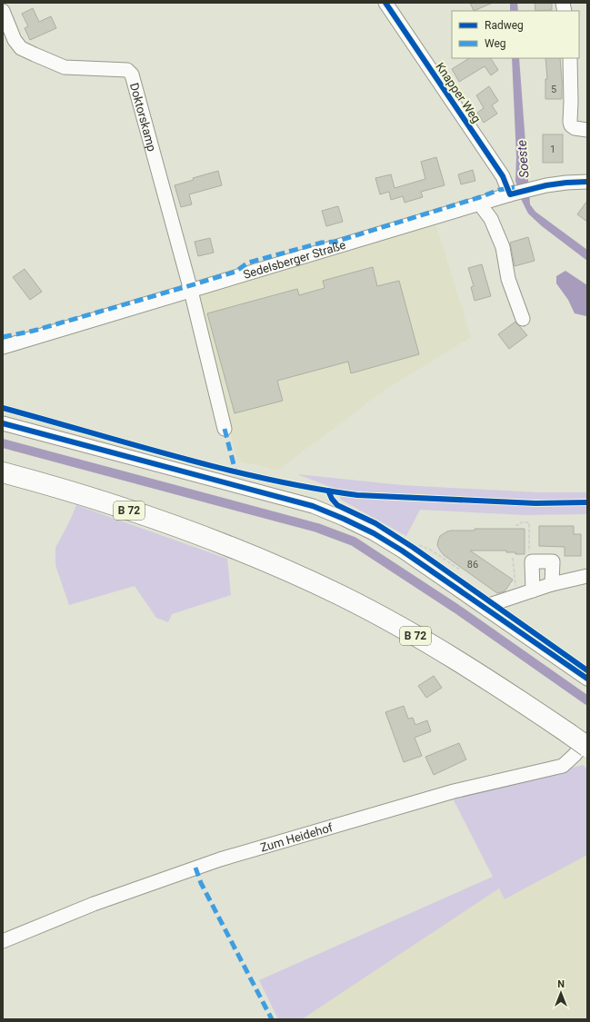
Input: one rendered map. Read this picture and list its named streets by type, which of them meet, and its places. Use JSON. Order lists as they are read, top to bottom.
{
  "streets": {
    "highway": ["B 72"],
    "street": [
      "Knapper Weg",
      "Doktorskamp",
      "Sedelsberger Straße",
      "Zum Heidehof"
    ]
  },
  "crossings": [
    ["Knapper Weg", "Sedelsberger Straße"],
    ["Doktorskamp", "Sedelsberger Straße"]
  ],
  "water": ["Soeste"],
  "house_numbers": ["5", "1", "86"],
  "legend": ["Radweg", "Weg"],
  "north": "top"
}
